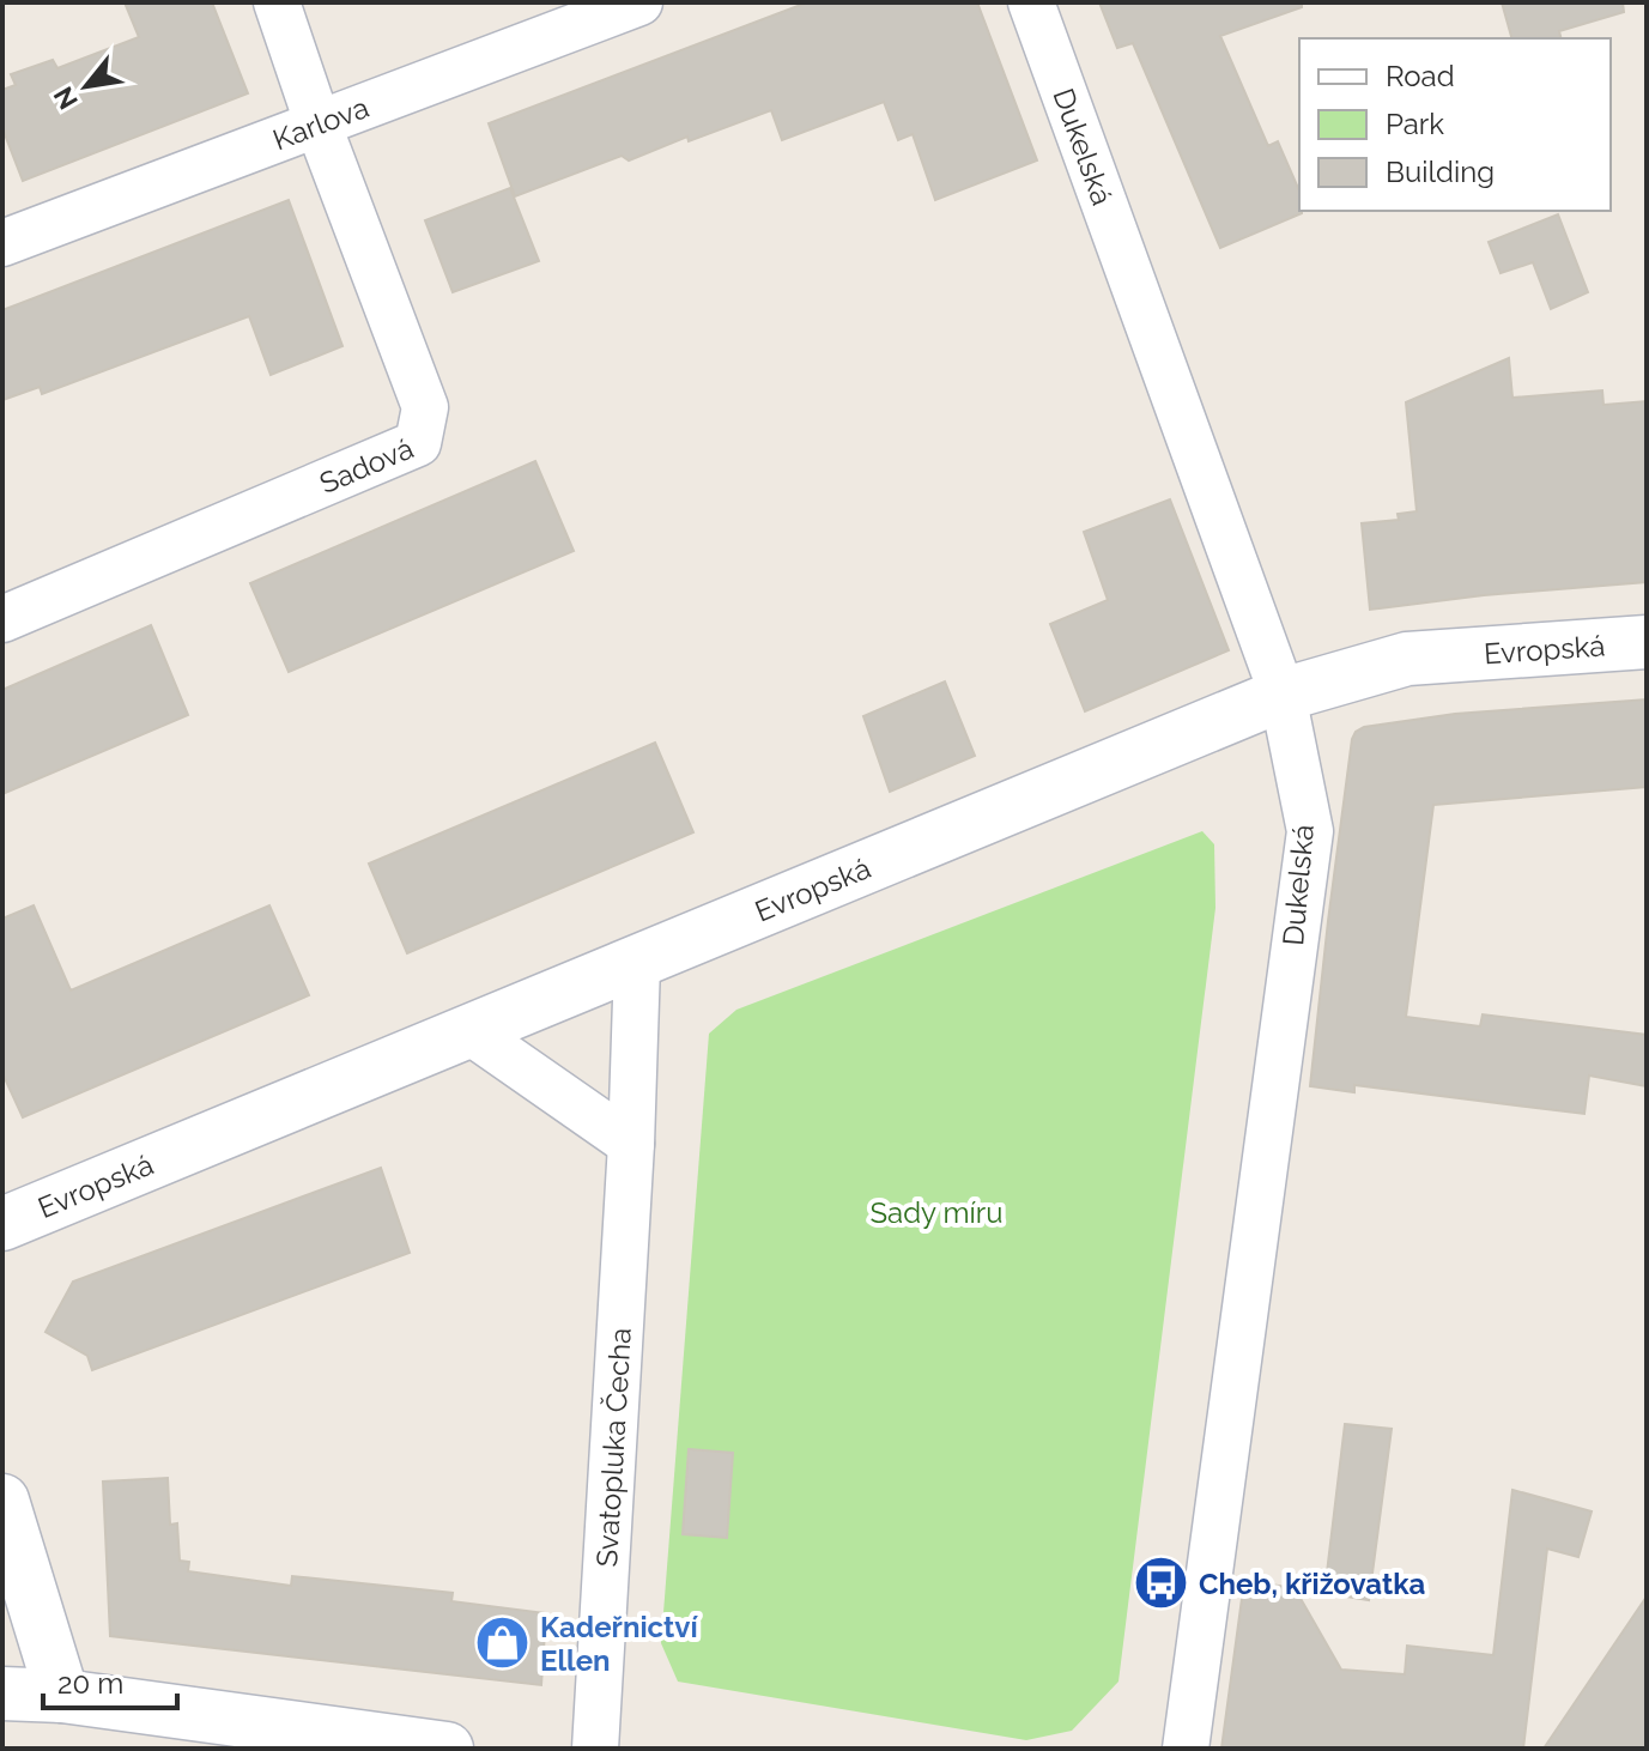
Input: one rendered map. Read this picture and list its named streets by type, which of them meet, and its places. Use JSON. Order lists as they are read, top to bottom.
{
  "streets": {
    "main road": ["Evropská"],
    "street": [
      "Karlova",
      "Dukelská",
      "Sadová",
      "Svatopluka Čecha"
    ]
  },
  "crossings": [
    ["Karlova", "Sadová"],
    ["Dukelská", "Evropská"],
    ["Evropská", "Svatopluka Čecha"]
  ],
  "parks": ["Sady míru"],
  "places": {
    "bus stop": ["Cheb, křižovatka"],
    "shop": ["Kadeřnictví Ellen"]
  },
  "legend": ["Road", "Park", "Building"],
  "scale_bar": "20 m",
  "north": "bottom left"
}
